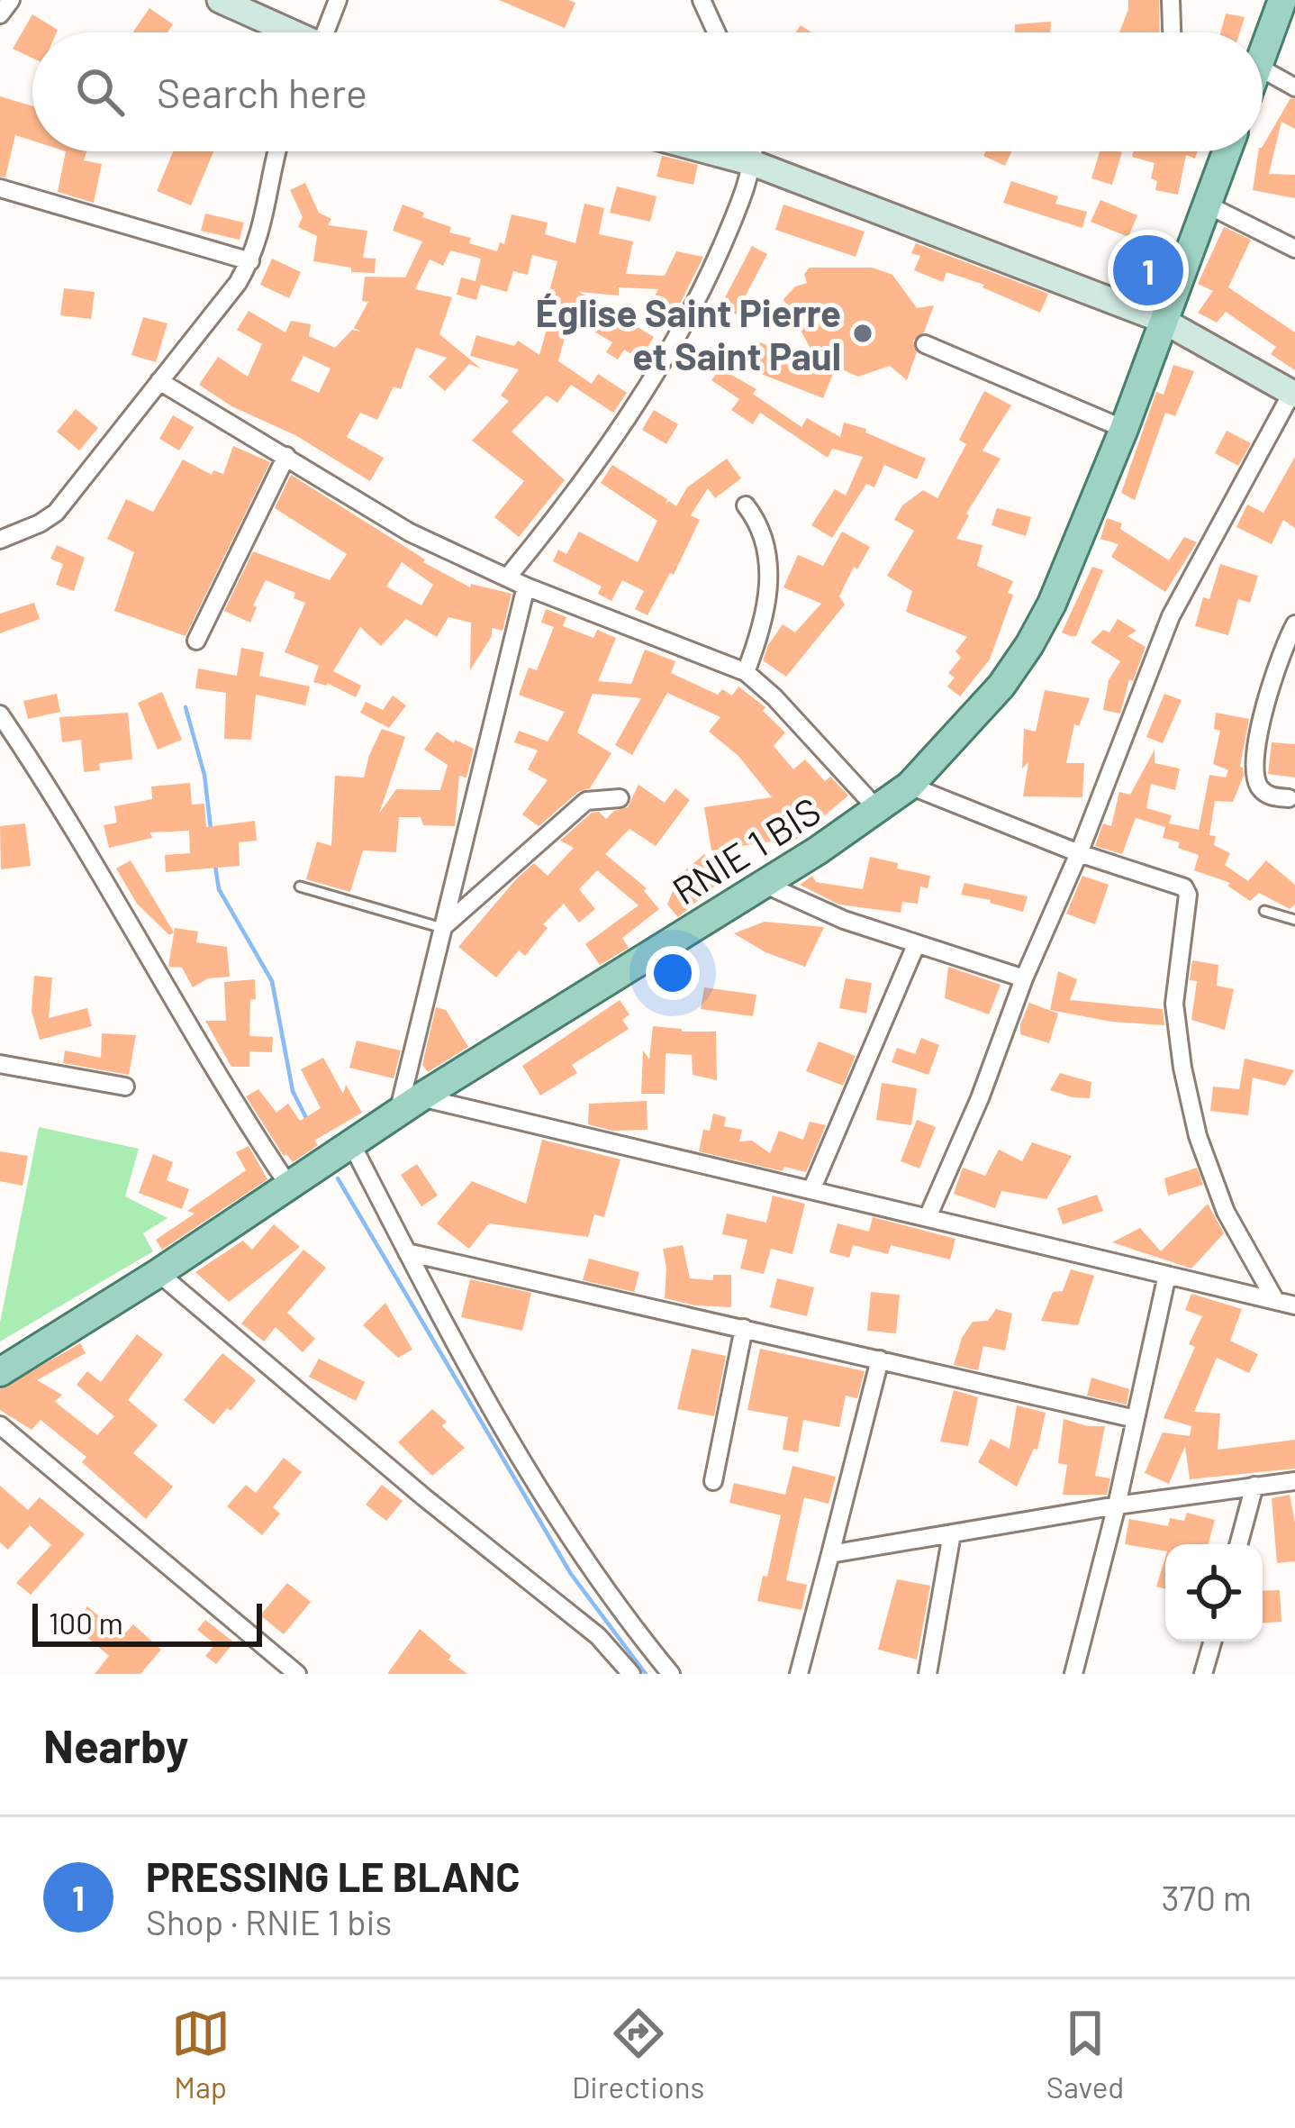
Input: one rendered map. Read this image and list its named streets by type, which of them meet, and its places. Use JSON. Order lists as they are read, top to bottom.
{
  "streets": {
    "main road": ["RNIE 1 BIS"]
  },
  "places": ["Église Saint Pierre et Saint Paul"],
  "scale_bar": "100 m",
  "page": {
    "search": "Search here",
    "pins": "1",
    "scale": "100 m",
    "heading": "Nearby",
    "list": [
      {
        "mark": "1",
        "name": "PRESSING LE BLANC",
        "note": "Shop · RNIE 1 bis",
        "value": "370 m"
      }
    ],
    "nav": ["Map", "Directions", "Saved"]
  }
}
